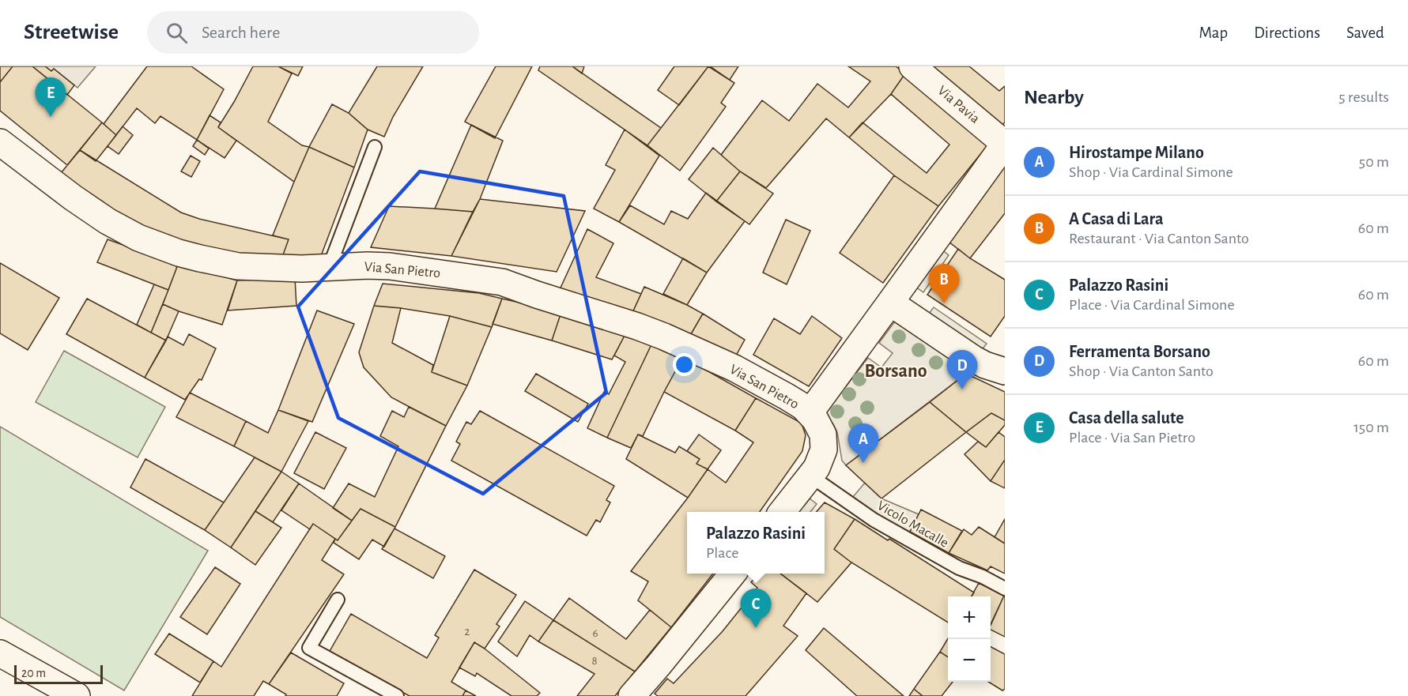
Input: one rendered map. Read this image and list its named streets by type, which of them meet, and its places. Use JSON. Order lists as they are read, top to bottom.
{
  "streets": {
    "street": ["Via Pavia", "Via San Pietro"],
    "lane": ["Vicolo Macalle"]
  },
  "districts": ["Borsano"],
  "house_numbers": ["2", "6", "8"],
  "scale_bar": "20 m",
  "page": {
    "header": "Streetwise",
    "search": "Search here",
    "nav": ["Map", "Directions", "Saved"],
    "heading": ["Nearby", "5 results"],
    "pins": [
      "E",
      "B",
      "D",
      "A",
      "C"
    ],
    "list": [
      {
        "mark": "A",
        "name": "Hirostampe Milano",
        "note": "Shop · Via Cardinal Simone",
        "value": "50 m"
      },
      {
        "mark": "B",
        "name": "A Casa di Lara",
        "note": "Restaurant · Via Canton Santo",
        "value": "60 m"
      },
      {
        "mark": "C",
        "name": "Palazzo Rasini",
        "note": "Place · Via Cardinal Simone",
        "value": "60 m"
      },
      {
        "mark": "D",
        "name": "Ferramenta Borsano",
        "note": "Shop · Via Canton Santo",
        "value": "60 m"
      },
      {
        "mark": "E",
        "name": "Casa della salute",
        "note": "Place · Via San Pietro",
        "value": "150 m"
      }
    ],
    "popup": ["Palazzo Rasini", "Place"],
    "map_buttons": ["+", "−"],
    "scale": "20 m"
  }
}
